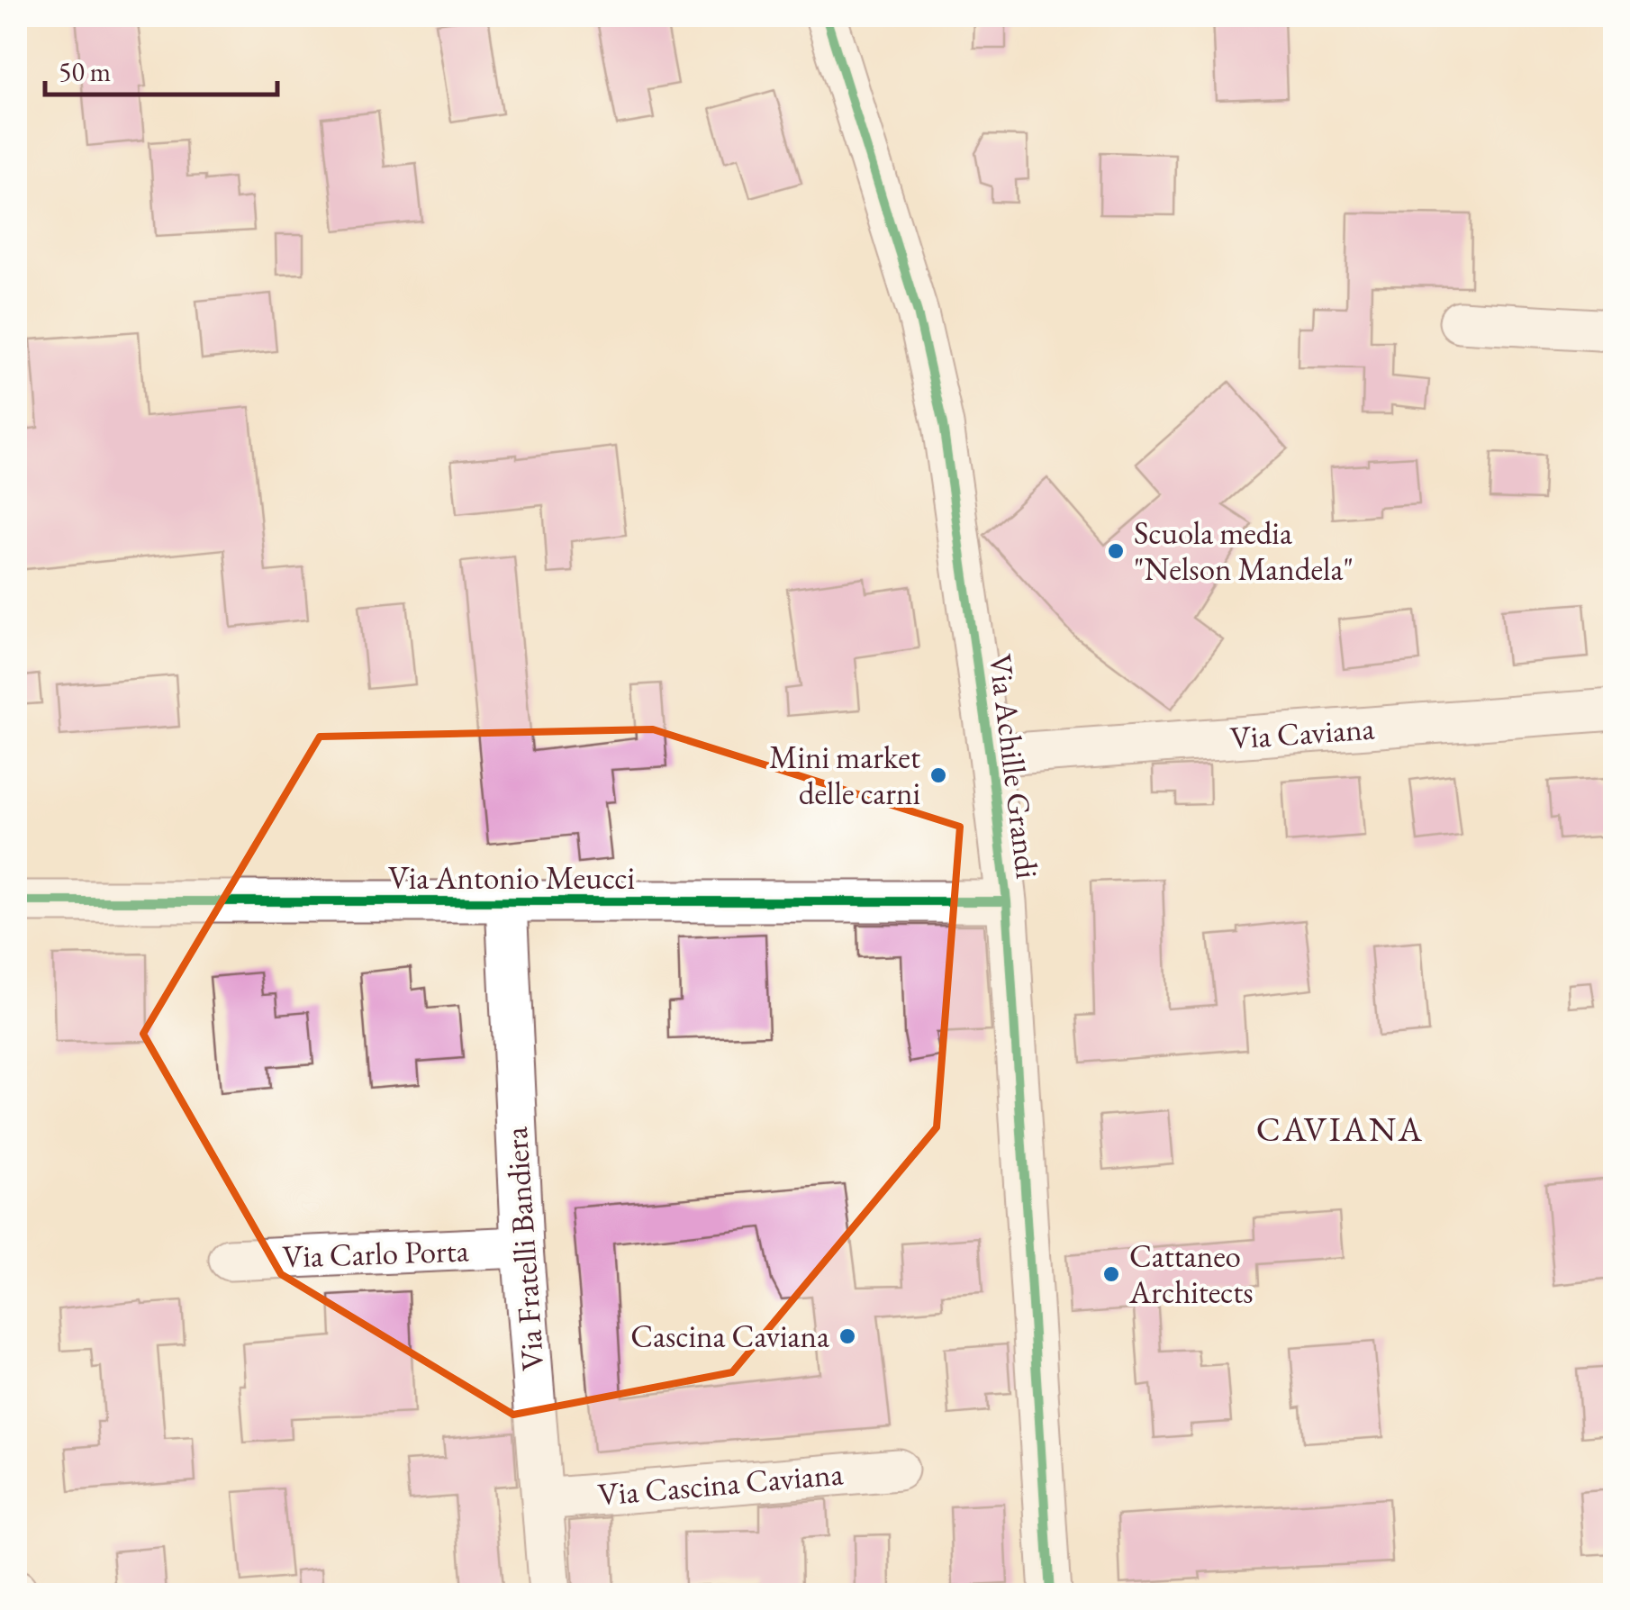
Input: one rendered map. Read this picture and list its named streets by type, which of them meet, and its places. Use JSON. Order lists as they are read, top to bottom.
{
  "streets": {
    "street": [
      "Via Caviana",
      "Via Achille Grandi",
      "Via Antonio Meucci",
      "Via Fratelli Bandiera",
      "Via Carlo Porta",
      "Via Cascina Caviana"
    ]
  },
  "crossings": [
    ["Via Caviana", "Via Achille Grandi"],
    ["Via Achille Grandi", "Via Antonio Meucci"],
    ["Via Antonio Meucci", "Via Fratelli Bandiera"],
    ["Via Fratelli Bandiera", "Via Carlo Porta"],
    ["Via Fratelli Bandiera", "Via Cascina Caviana"]
  ],
  "districts": ["CAVIANA"],
  "places": [
    "Scuola media \"Nelson Mandela\"",
    "Mini market delle carni",
    "Cattaneo Architects",
    "Cascina Caviana"
  ],
  "scale_bar": "50 m"
}
